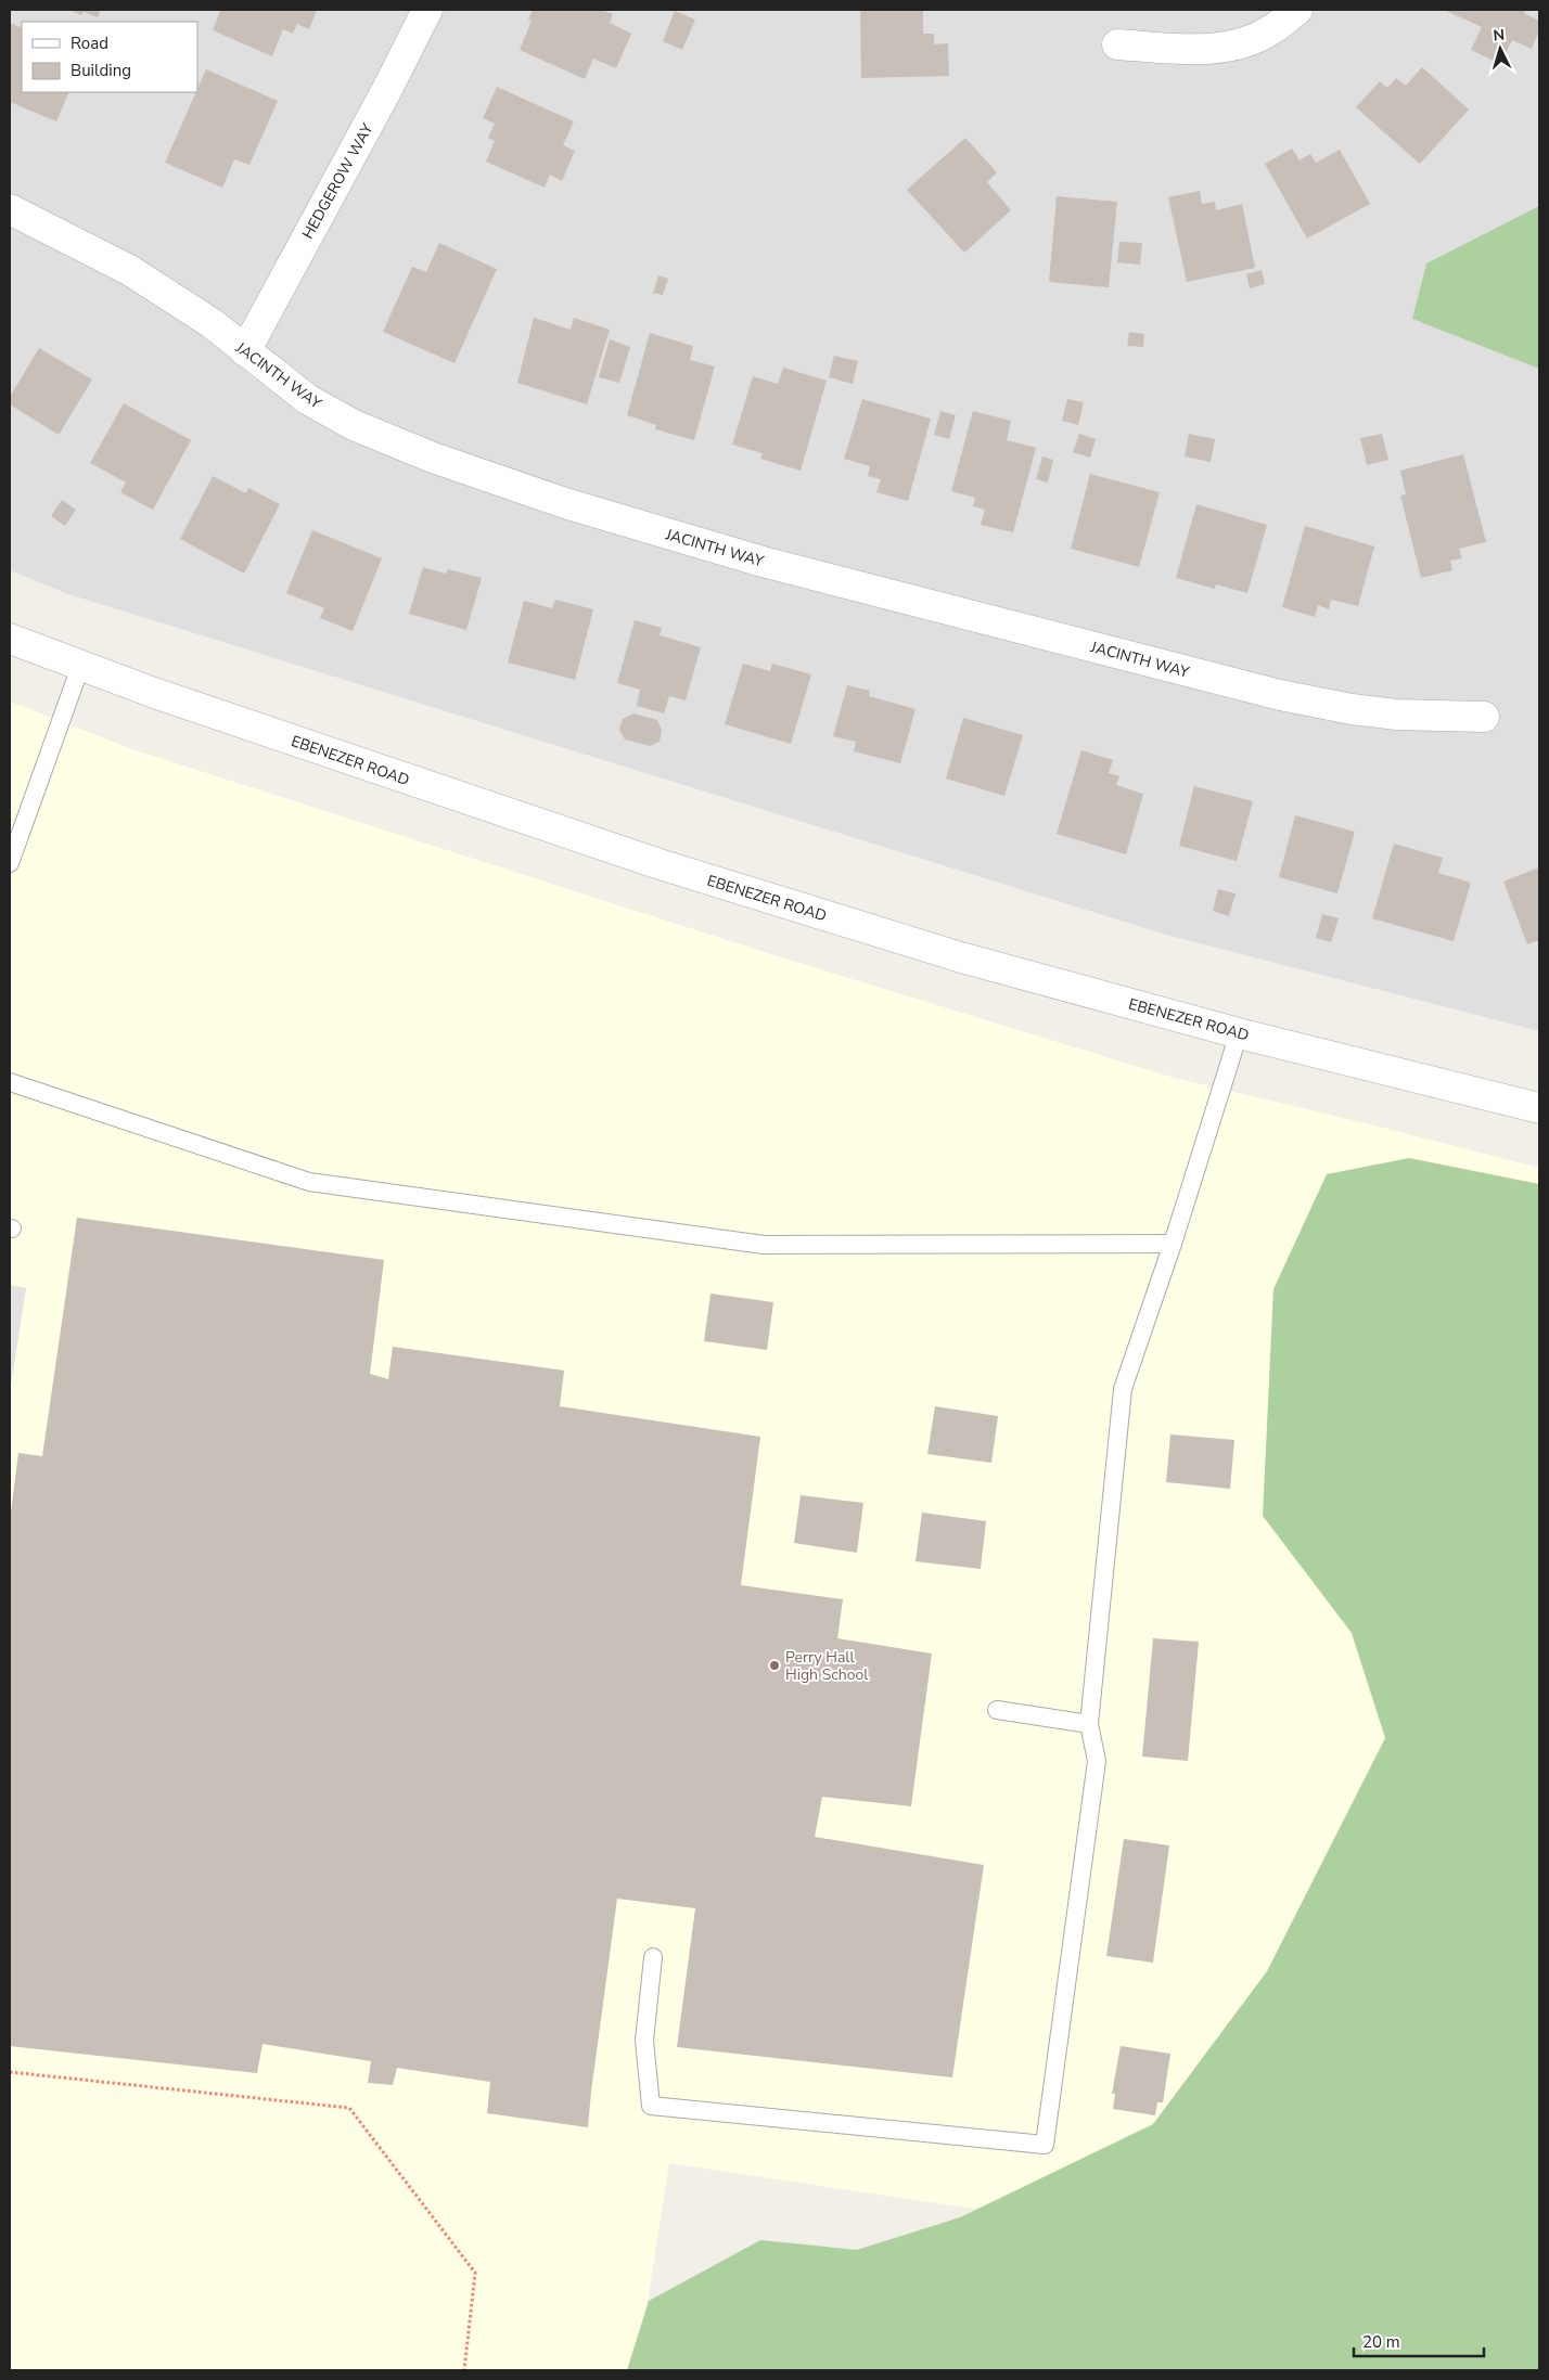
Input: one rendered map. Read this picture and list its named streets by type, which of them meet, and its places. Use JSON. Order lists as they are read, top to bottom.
{
  "streets": {
    "street": ["HEDGEROW WAY", "JACINTH WAY", "EBENEZER ROAD"]
  },
  "crossings": [
    ["HEDGEROW WAY", "JACINTH WAY"]
  ],
  "places": ["Perry Hall High School"],
  "legend": ["Road", "Building"],
  "scale_bar": "20 m",
  "north": "top"
}
